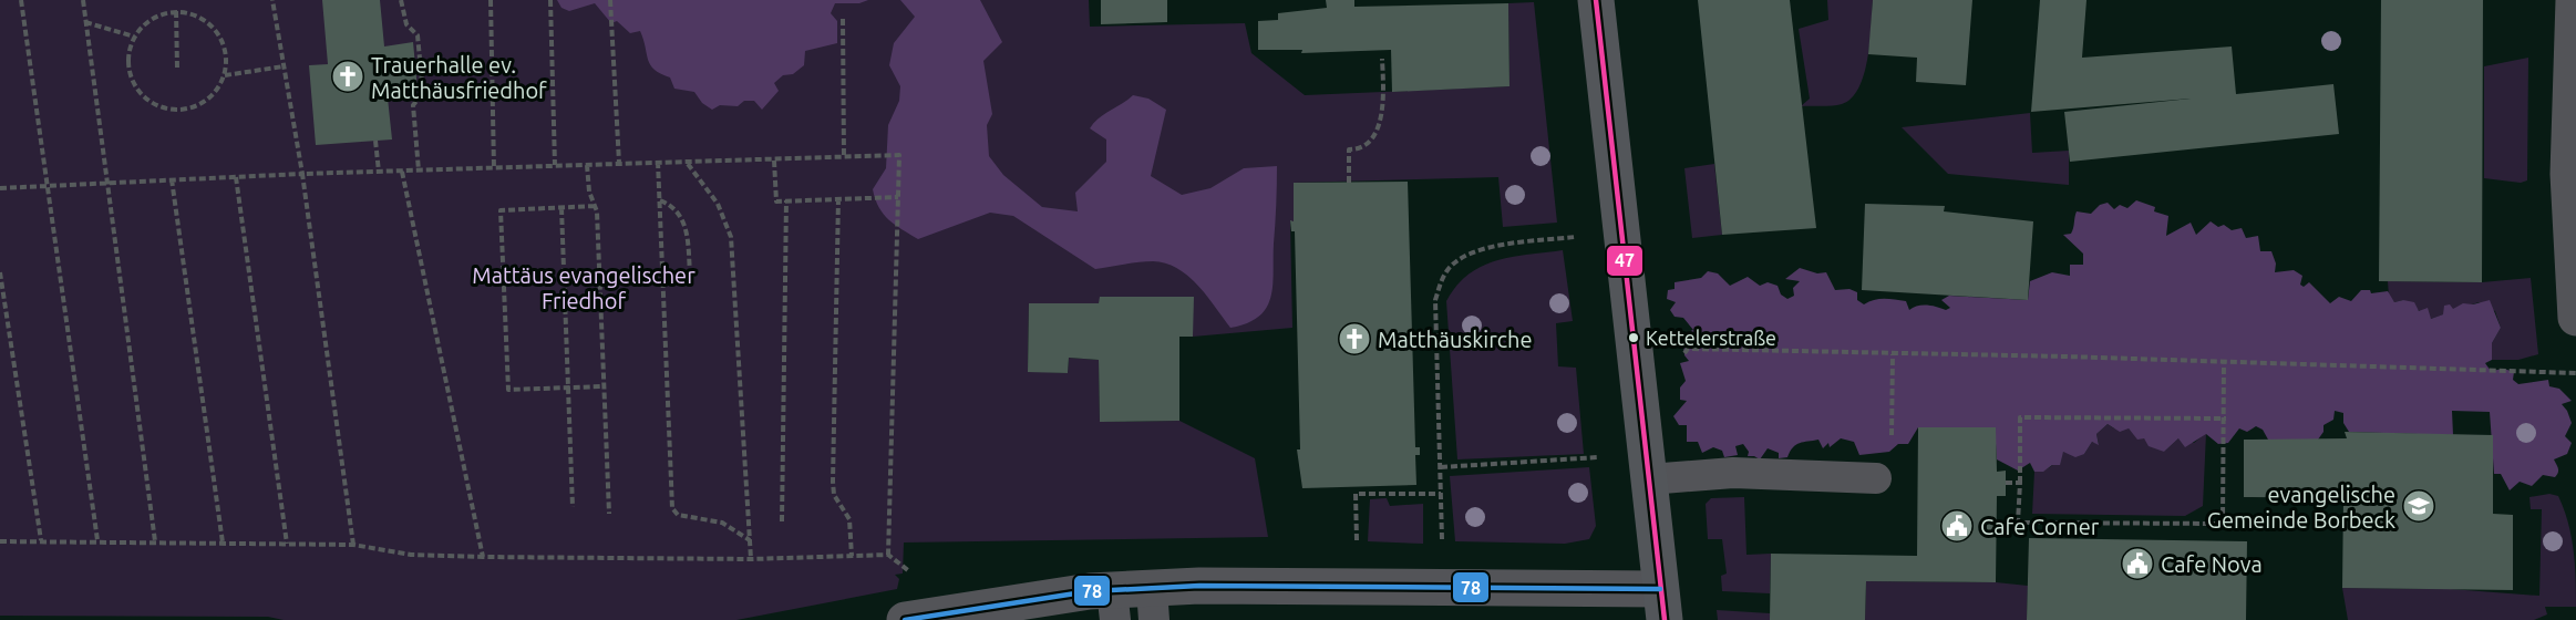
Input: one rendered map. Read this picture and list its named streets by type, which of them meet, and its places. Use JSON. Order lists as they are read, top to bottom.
{
  "parks": ["Mattäus evangelischer Friedhof"],
  "places": {
    "church": ["Trauerhalle ev. Matthäusfriedhof", "Matthäuskirche"],
    "other": ["Kettelerstraße"],
    "school or university": ["evangelische Gemeinde Borbeck"],
    "public building": ["Cafe Corner", "Cafe Nova"]
  },
  "lines": ["transit line 47", "transit line 78"]
}
